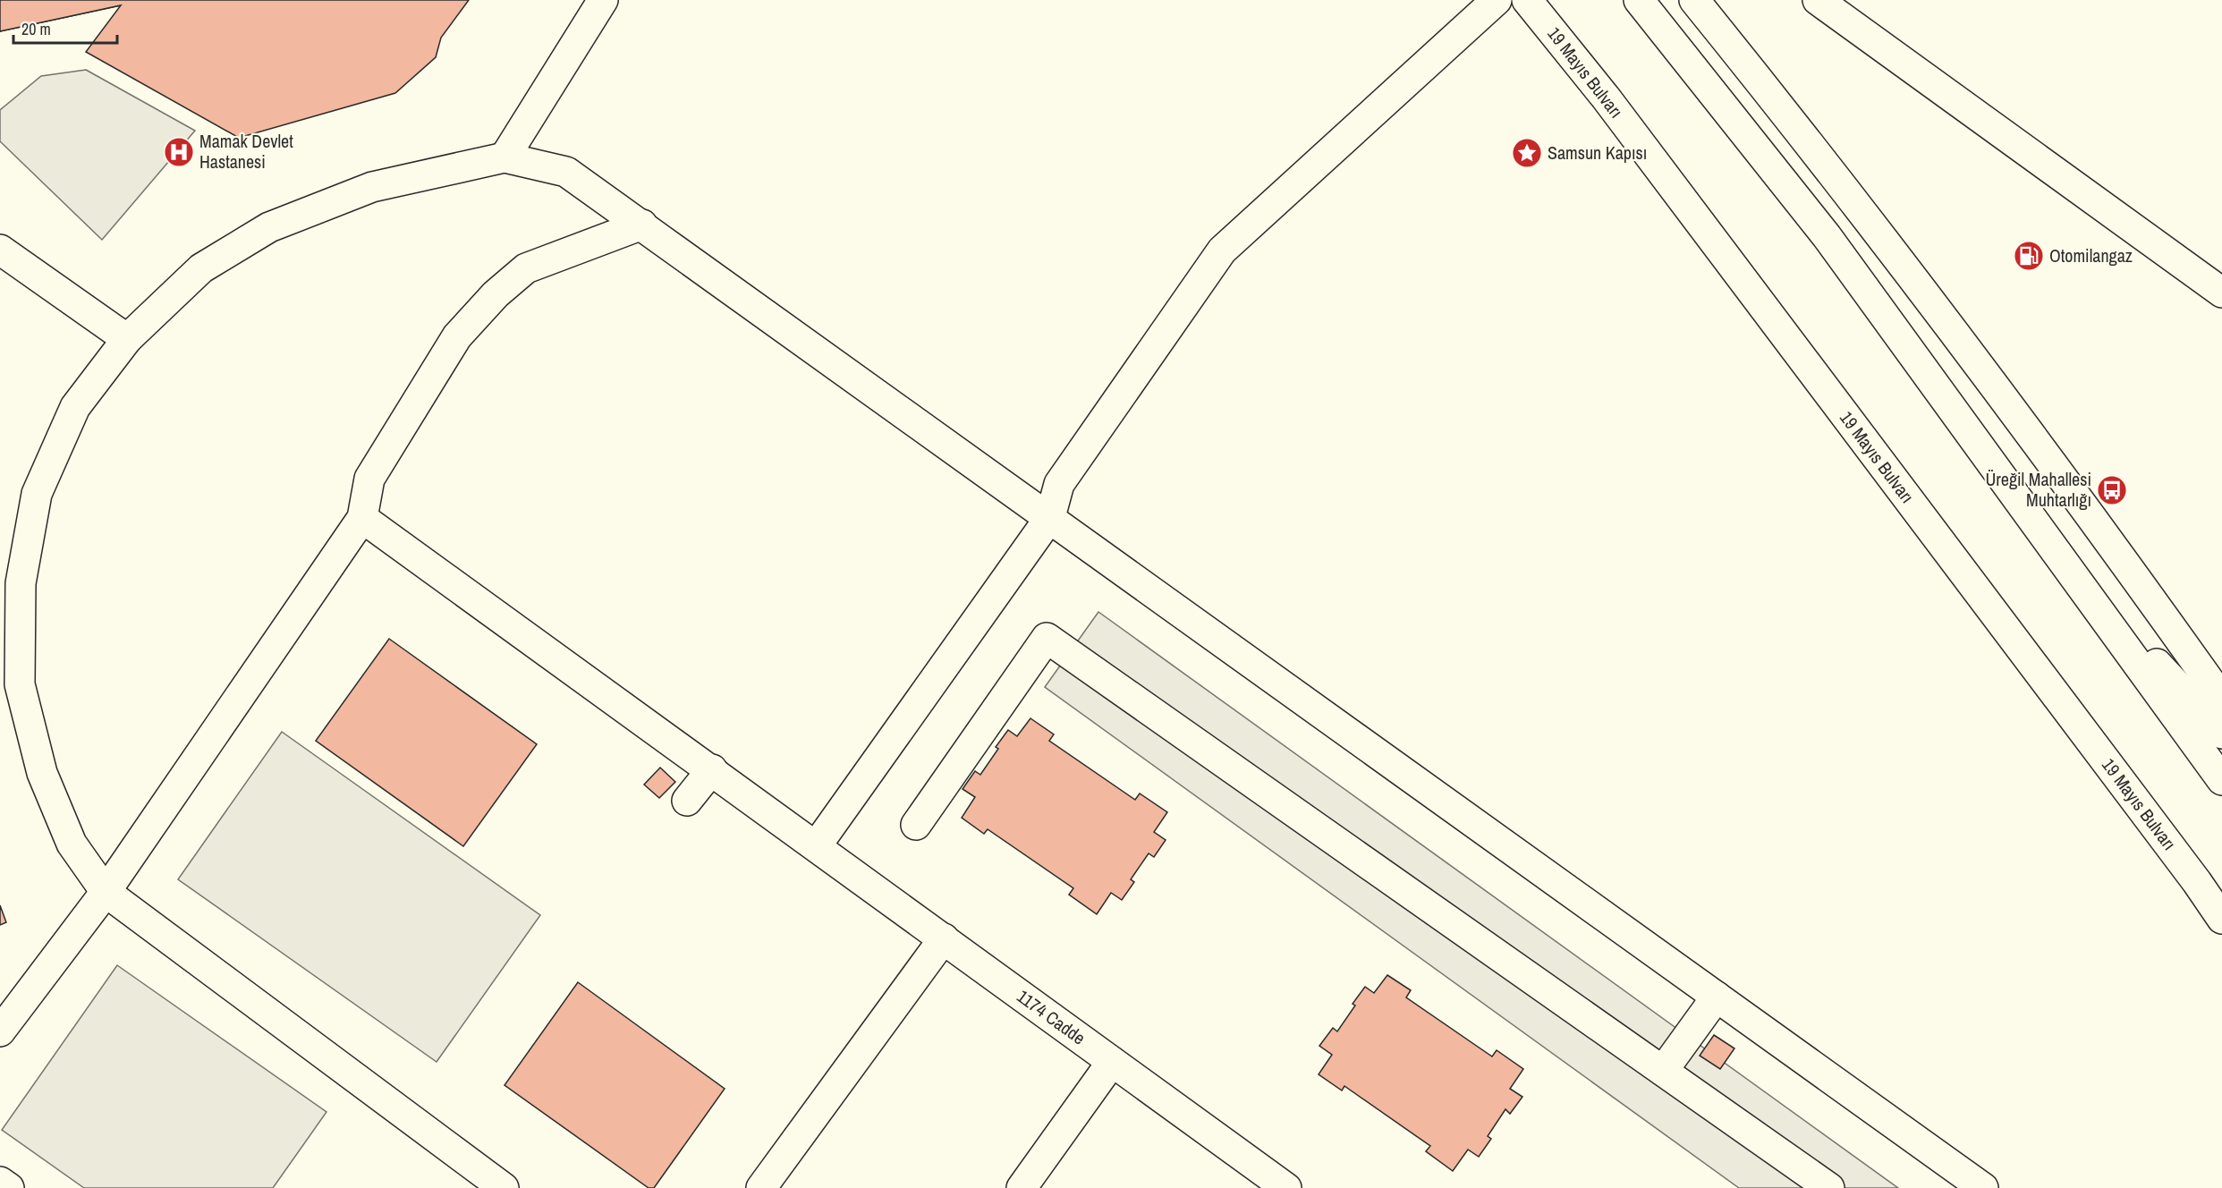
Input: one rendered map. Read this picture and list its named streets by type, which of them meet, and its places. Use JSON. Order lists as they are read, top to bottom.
{
  "streets": {
    "main road": ["19 Mayıs Bulvarı", "1174 Cadde"]
  },
  "places": {
    "hospital": ["Mamak Devlet Hastanesi"],
    "place": ["Samsun Kapısı"],
    "fuel station": ["Otomilangaz"],
    "bus stop": ["Üreğil Mahallesi Muhtarlığı"]
  },
  "scale_bar": "20 m"
}
